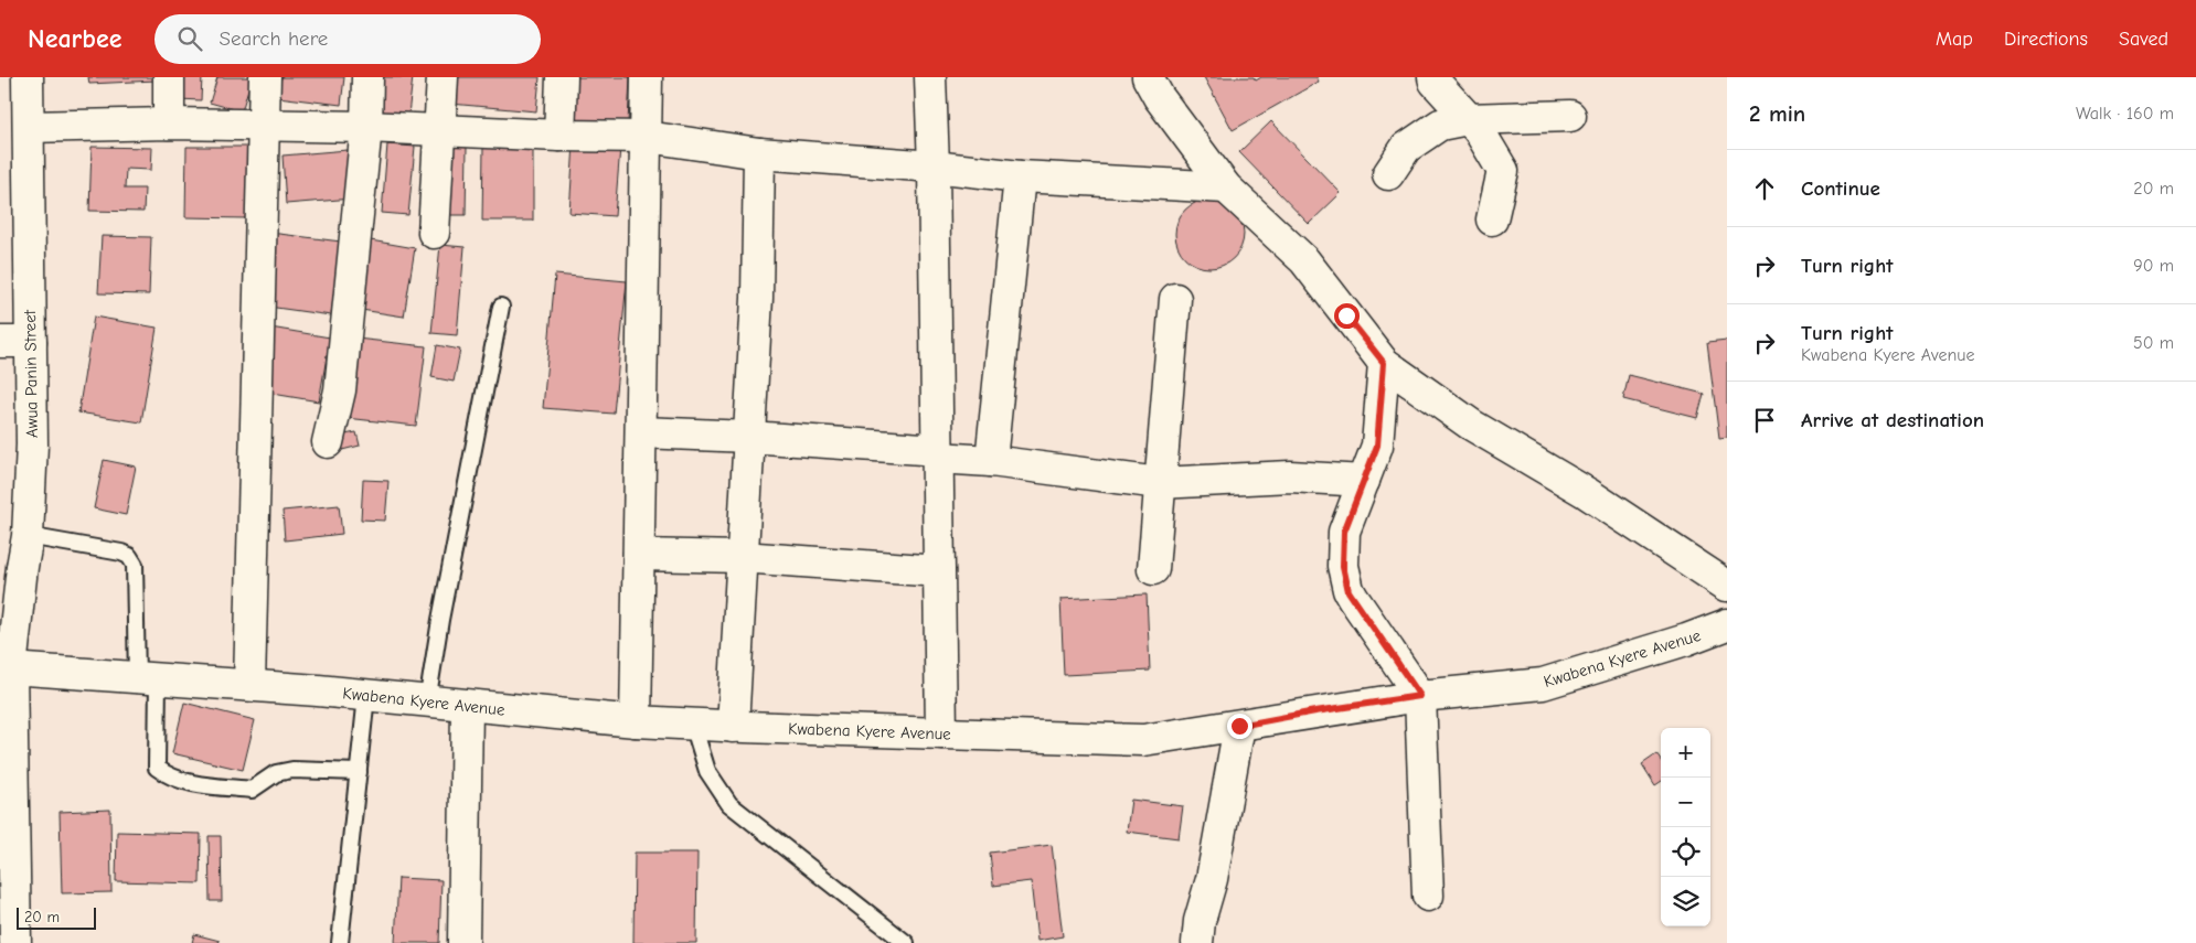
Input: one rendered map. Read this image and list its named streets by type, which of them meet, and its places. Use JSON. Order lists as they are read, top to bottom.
{
  "streets": {
    "street": ["Awua Panin Street", "Kwabena Kyere Avenue"]
  },
  "crossings": [
    ["Awua Panin Street", "Kwabena Kyere Avenue"]
  ],
  "scale_bar": "20 m",
  "page": {
    "header": "Nearbee",
    "search": "Search here",
    "nav": ["Map", "Directions", "Saved"],
    "heading": ["2 min", "Walk · 160 m"],
    "list": [
      ["Continue", "20 m"],
      ["Turn right", "90 m"],
      ["Turn right", "Kwabena Kyere Avenue", "50 m"],
      "Arrive at destination"
    ],
    "map_buttons": ["+", "−"],
    "scale": "20 m"
  }
}
